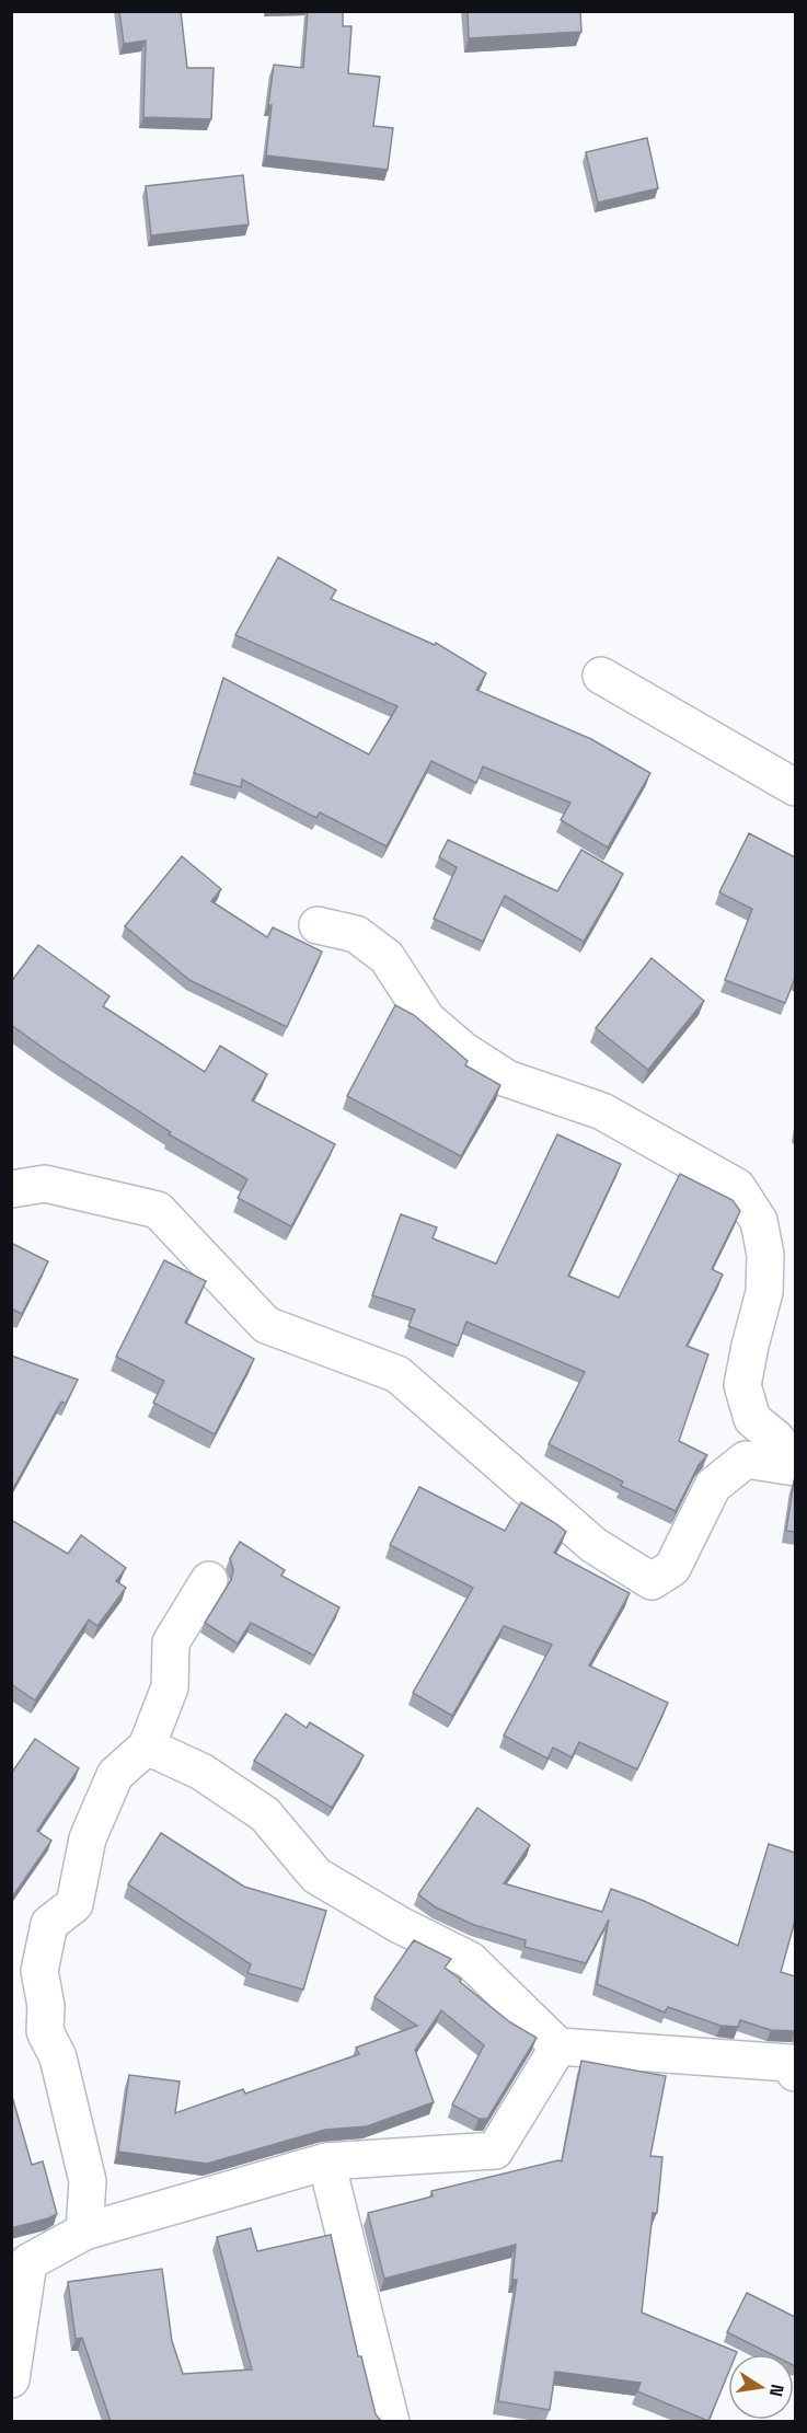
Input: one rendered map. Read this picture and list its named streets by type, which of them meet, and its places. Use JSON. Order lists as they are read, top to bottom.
{
  "north": "right"
}
